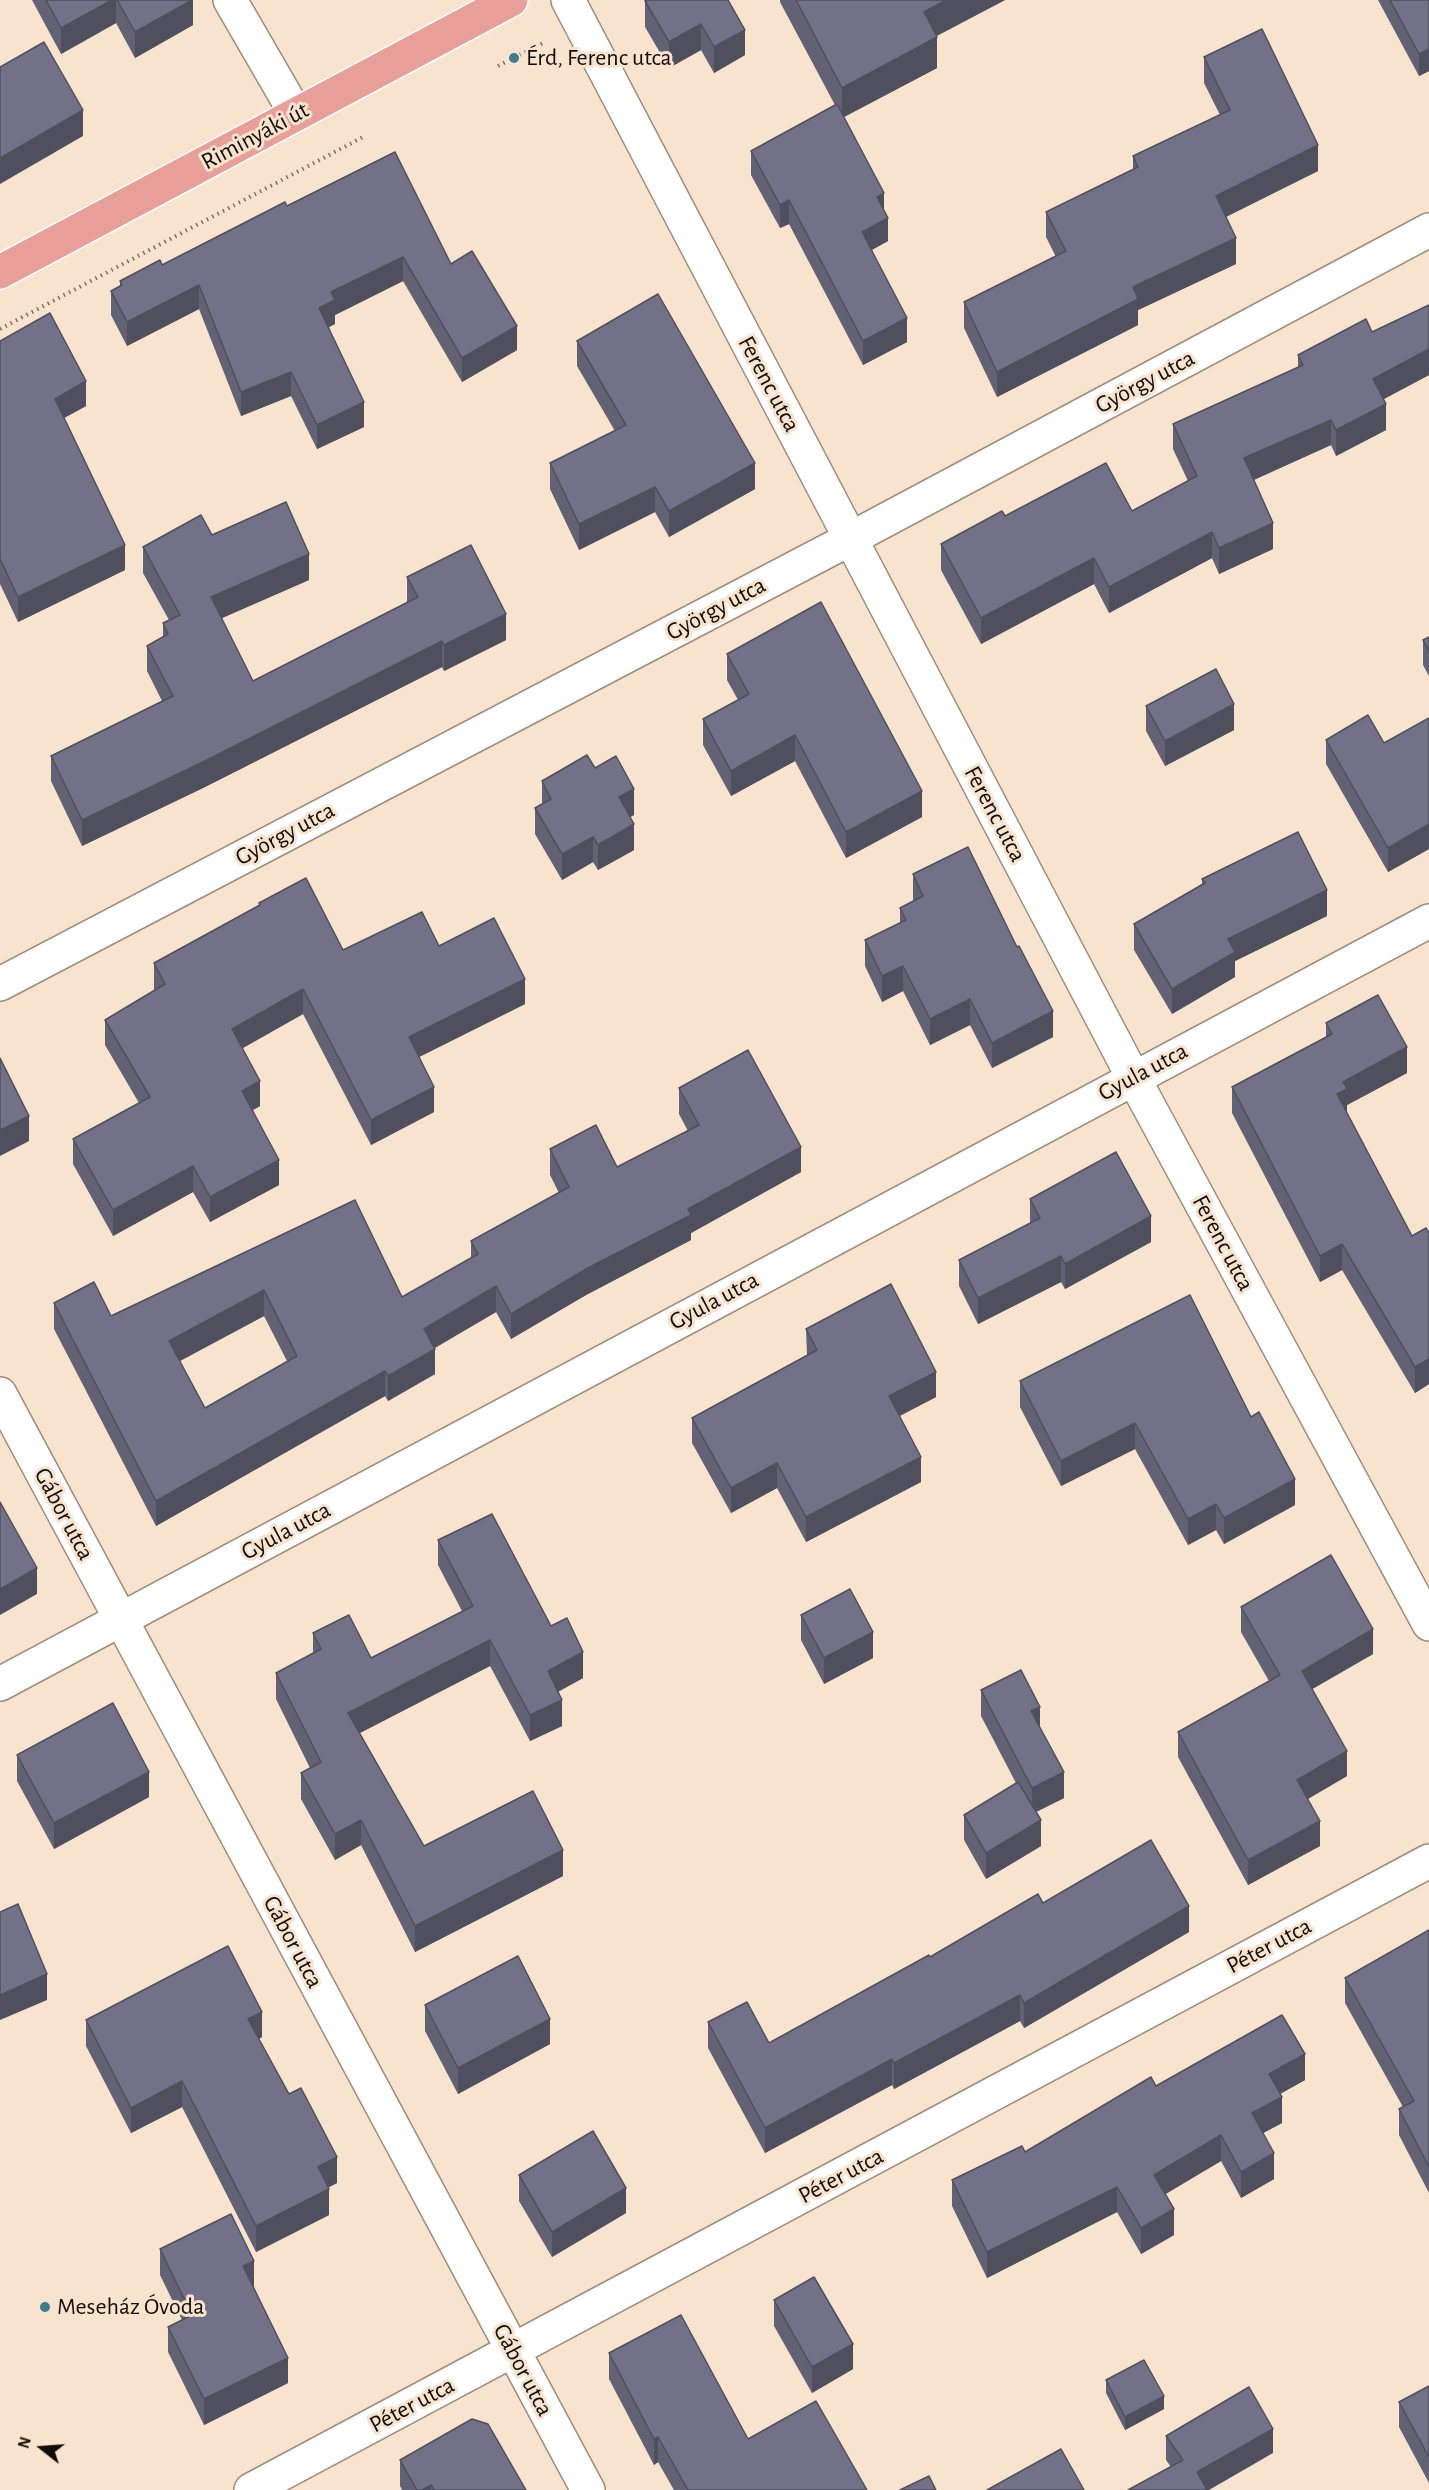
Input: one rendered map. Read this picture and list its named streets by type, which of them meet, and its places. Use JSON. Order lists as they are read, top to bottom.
{
  "streets": {
    "main road": ["Riminyáki út"],
    "street": [
      "György utca",
      "Ferenc utca",
      "Gyula utca",
      "Gábor utca",
      "Péter utca"
    ]
  },
  "crossings": [
    ["György utca", "Ferenc utca"],
    ["Ferenc utca", "Gyula utca"],
    ["Gyula utca", "Gábor utca"],
    ["Gábor utca", "Péter utca"]
  ],
  "places": ["Érd, Ferenc utca", "Meseház Óvoda"],
  "north": "left"
}
